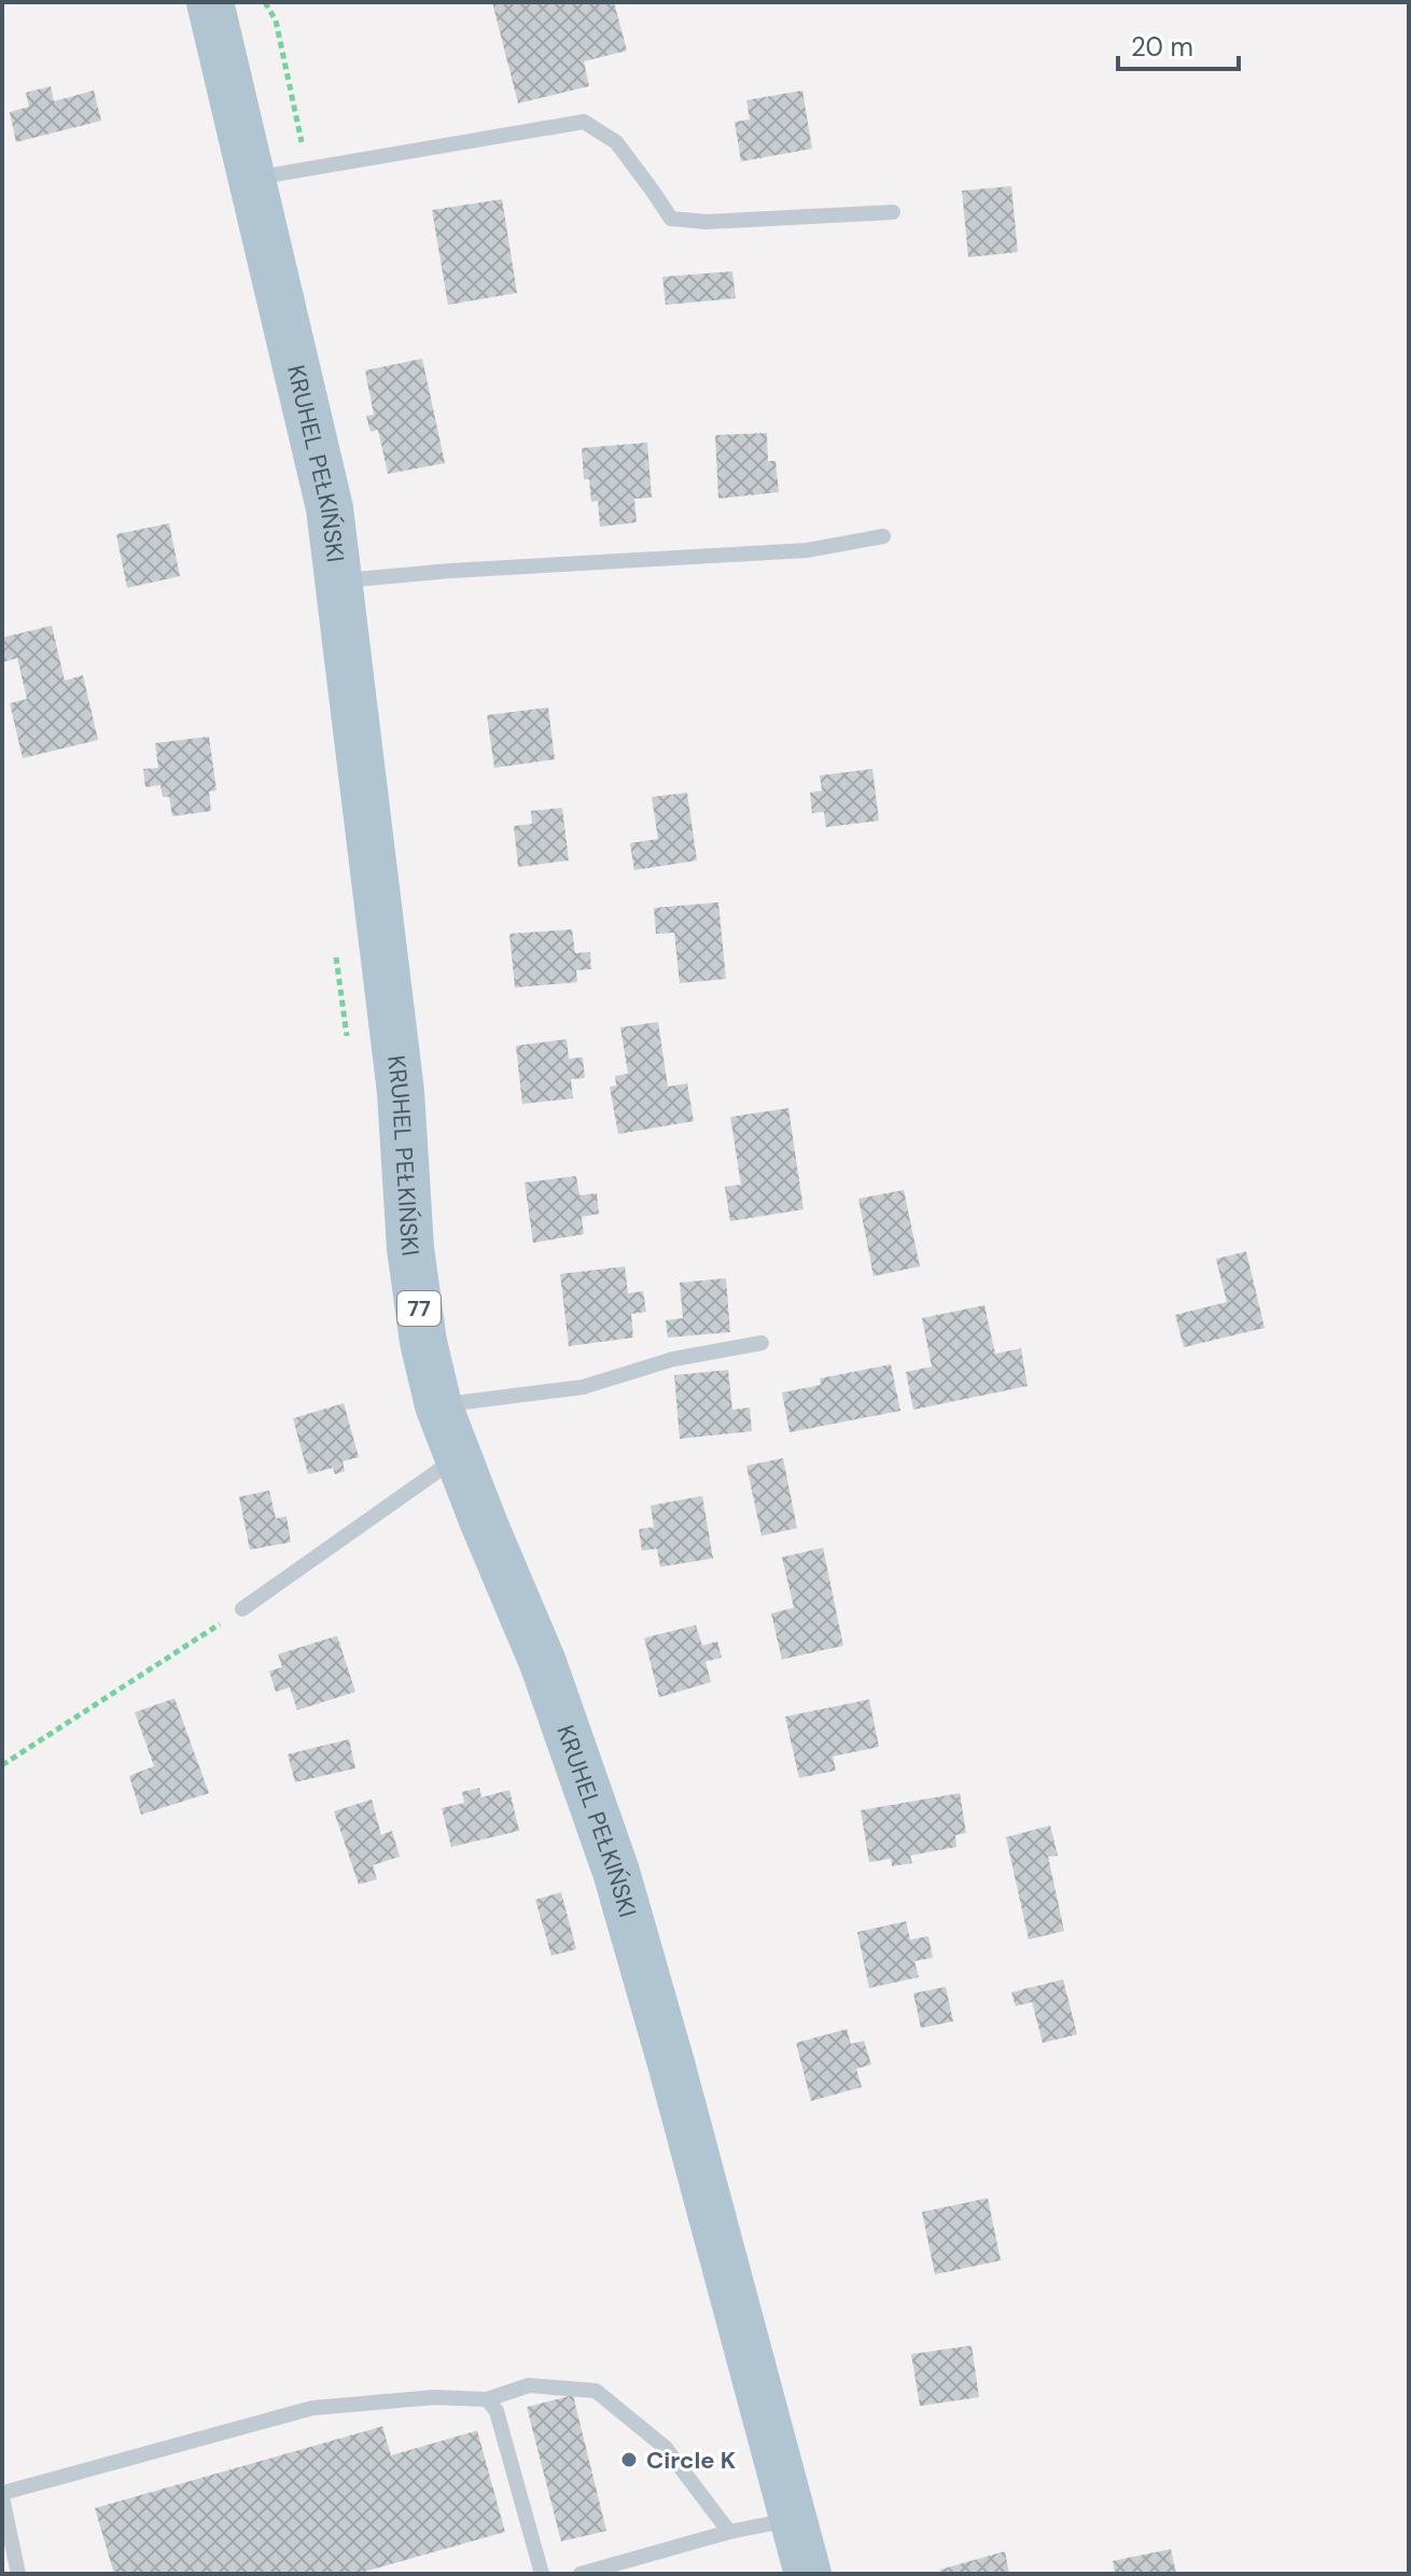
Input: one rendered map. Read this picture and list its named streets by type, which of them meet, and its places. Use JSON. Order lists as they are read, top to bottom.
{
  "streets": {
    "main road": ["KRUHEL PEŁKIŃSKI", "77"]
  },
  "places": ["Circle K"],
  "scale_bar": "20 m"
}
